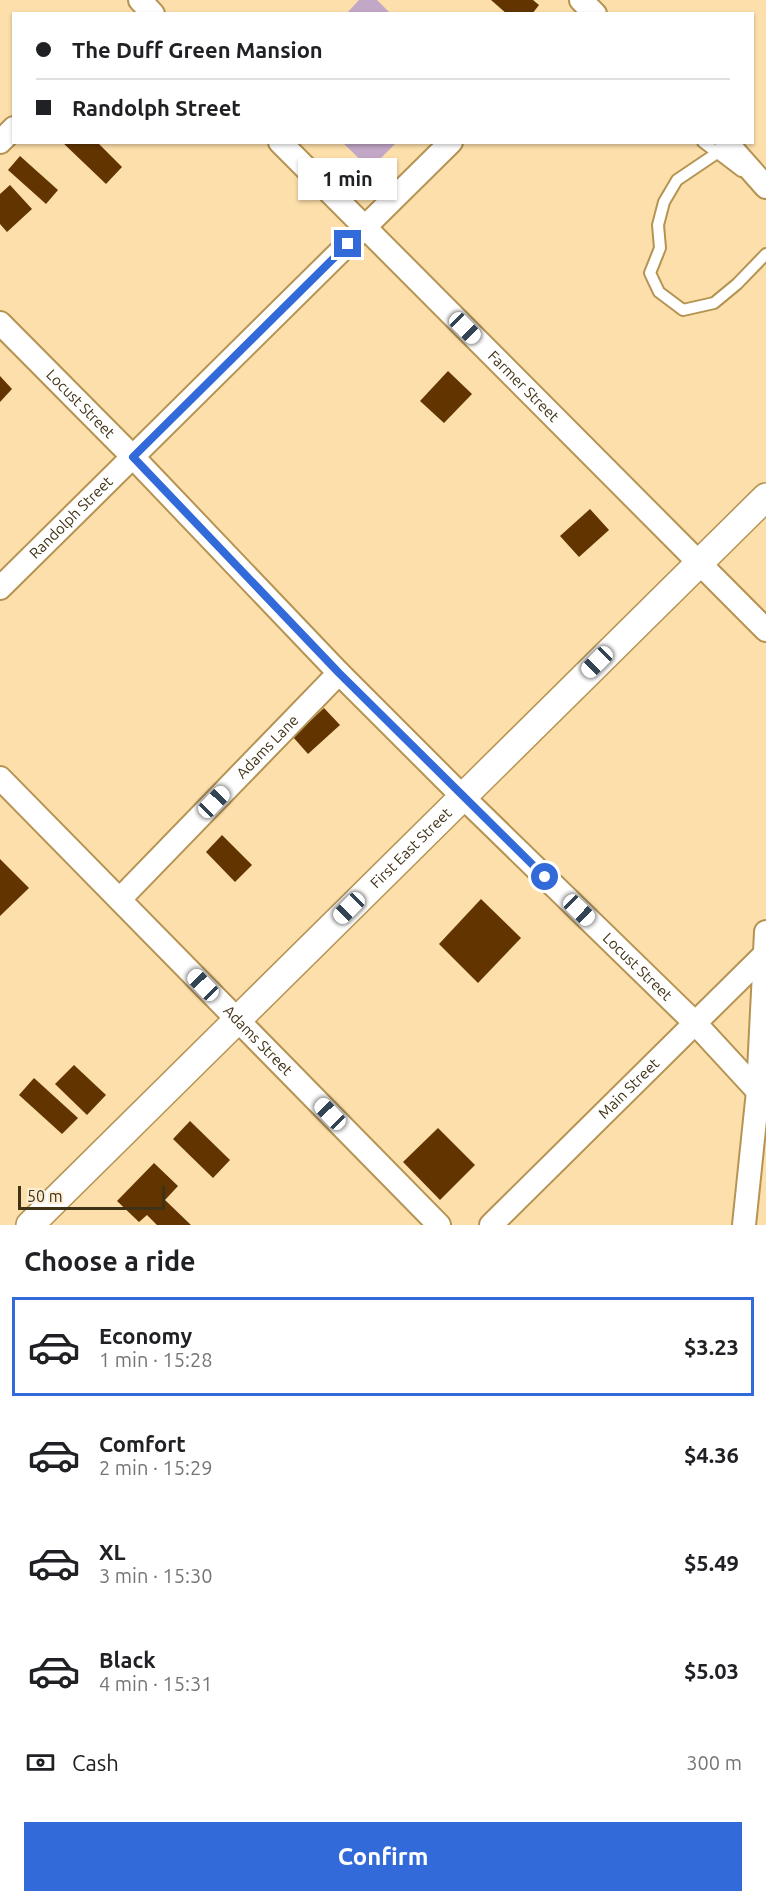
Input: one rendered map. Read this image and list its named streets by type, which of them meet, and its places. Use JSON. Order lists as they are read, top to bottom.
{
  "streets": {
    "street": [
      "Farmer Street",
      "Locust Street",
      "Randolph Street",
      "Adams Lane",
      "First East Street",
      "Adams Street",
      "Main Street"
    ]
  },
  "crossings": [
    ["Farmer Street", "Randolph Street"],
    ["Farmer Street", "First East Street"],
    ["Locust Street", "Randolph Street"],
    ["Locust Street", "Adams Lane"],
    ["Locust Street", "First East Street"],
    ["Locust Street", "Main Street"],
    ["Adams Lane", "Adams Street"],
    ["First East Street", "Adams Street"]
  ],
  "scale_bar": "50 m",
  "page": {
    "banner": ["The Duff Green Mansion", "Randolph Street"],
    "bubble": "1 min",
    "scale": "50 m",
    "heading": "Choose a ride",
    "list": [
      {
        "name": "Economy",
        "note": "1 min · 15:28",
        "value": "$3.23"
      },
      {
        "name": "Comfort",
        "note": "2 min · 15:29",
        "value": "$4.36"
      },
      {
        "name": "XL",
        "note": "3 min · 15:30",
        "value": "$5.49"
      },
      {
        "name": "Black",
        "note": "4 min · 15:31",
        "value": "$5.03"
      }
    ],
    "pay": ["Cash", "300 m"],
    "buttons": "Confirm"
  }
}
